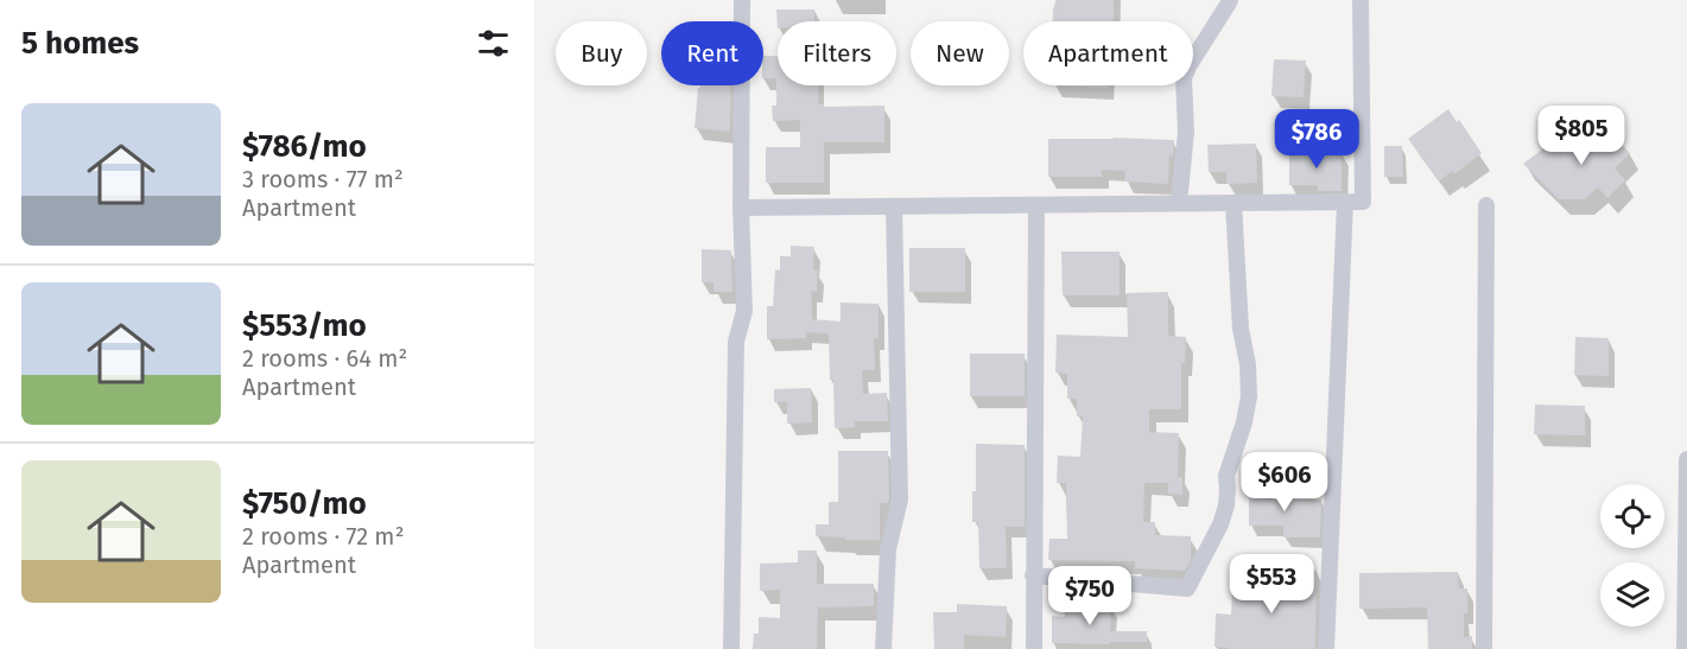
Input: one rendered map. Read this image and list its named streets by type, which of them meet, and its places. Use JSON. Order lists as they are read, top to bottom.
{
  "page": {
    "heading": "5 homes",
    "chip": [
      "Buy",
      "Rent",
      "Filters",
      "New",
      "Apartment"
    ],
    "list": [
      {
        "name": "$786/mo",
        "note": "3 rooms · 77 m² · Apartment"
      },
      {
        "name": "$553/mo",
        "note": "2 rooms · 64 m² · Apartment"
      },
      {
        "name": "$750/mo",
        "note": "2 rooms · 72 m² · Apartment"
      }
    ],
    "price": [
      "$805",
      "$786",
      "$606",
      "$553",
      "$750"
    ]
  }
}
